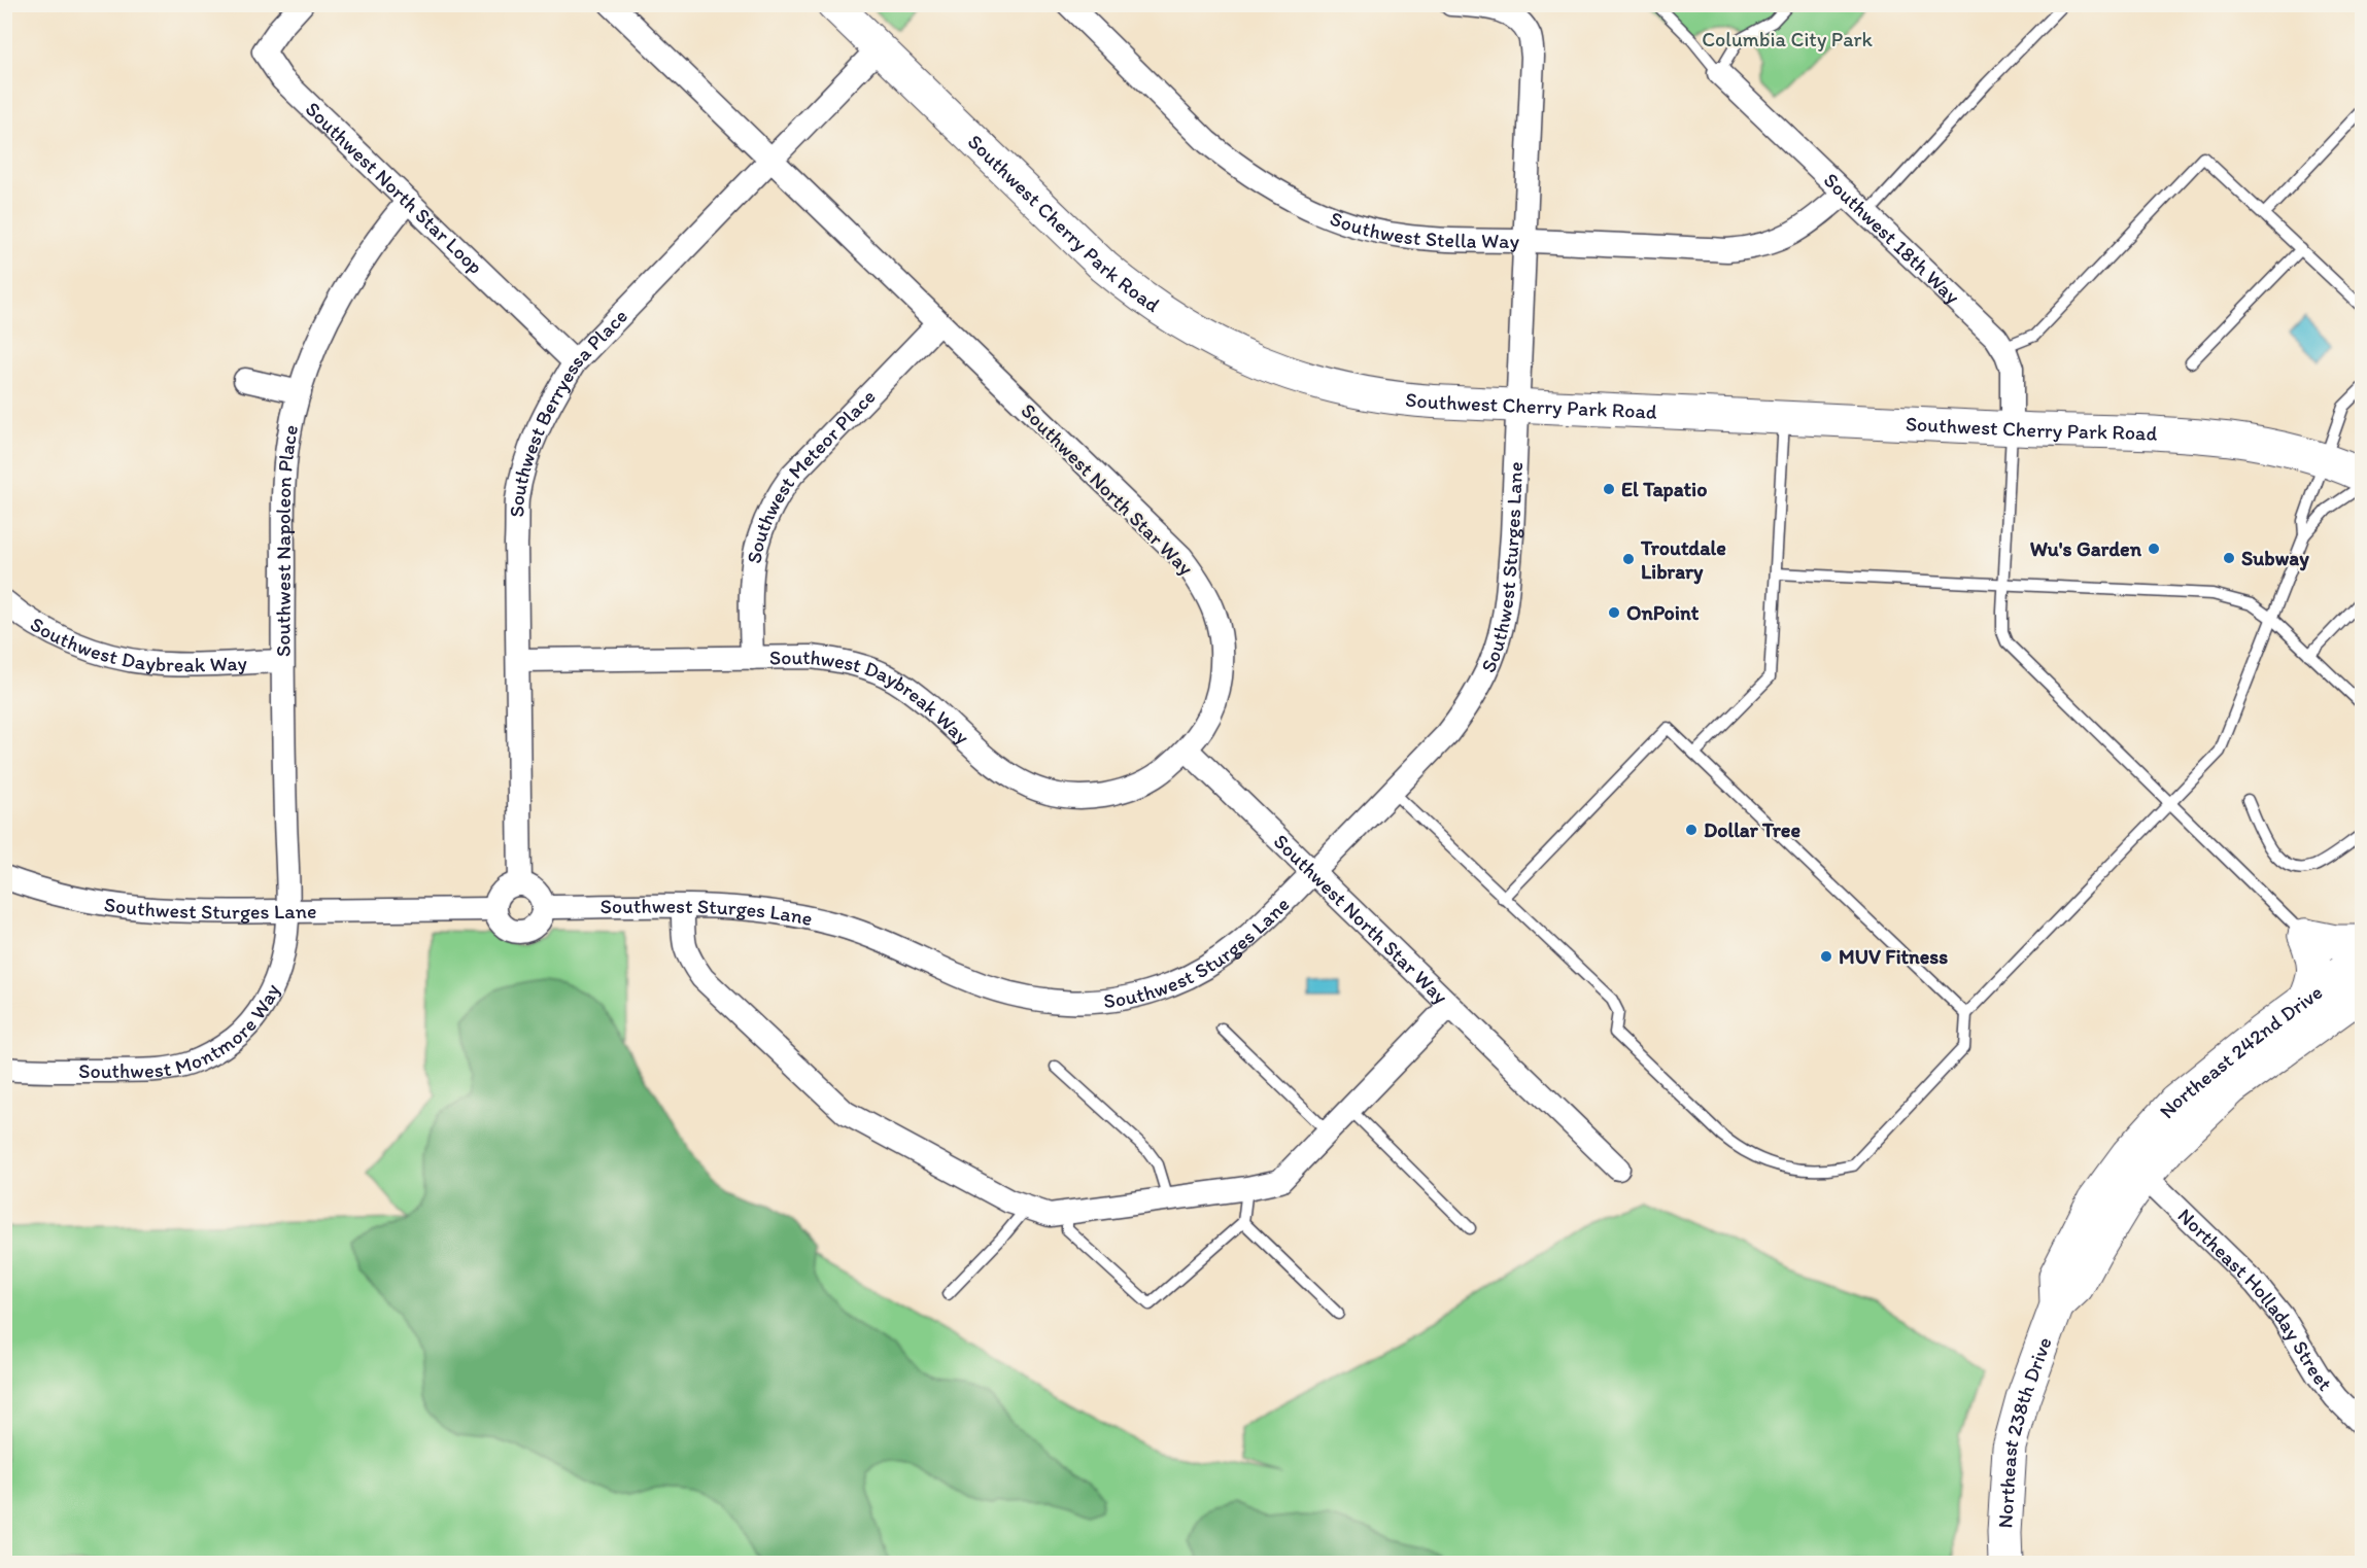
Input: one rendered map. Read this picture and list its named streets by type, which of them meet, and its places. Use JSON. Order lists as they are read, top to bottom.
{
  "streets": {
    "highway": ["Northeast 242nd Drive", "Northeast 238th Drive"],
    "main road": ["Southwest Cherry Park Road"],
    "street": [
      "Southwest North Star Loop",
      "Southwest Stella Way",
      "Southwest 18th Way",
      "Southwest Berryessa Place",
      "Southwest Meteor Place",
      "Southwest North Star Way",
      "Southwest Napoleon Place",
      "Southwest Sturges Lane",
      "Southwest Daybreak Way",
      "Southwest Montmore Way",
      "Northeast Holladay Street"
    ]
  },
  "crossings": [
    ["Southwest North Star Loop", "Southwest Berryessa Place"],
    ["Southwest North Star Loop", "Southwest Napoleon Place"],
    ["Southwest Cherry Park Road", "Southwest 18th Way"],
    ["Southwest Cherry Park Road", "Southwest Berryessa Place"],
    ["Southwest Cherry Park Road", "Southwest Sturges Lane"],
    ["Southwest Stella Way", "Southwest 18th Way"],
    ["Southwest Stella Way", "Southwest Sturges Lane"],
    ["Southwest Berryessa Place", "Southwest North Star Way"],
    ["Southwest Berryessa Place", "Southwest Sturges Lane"],
    ["Southwest Berryessa Place", "Southwest Daybreak Way"],
    ["Southwest Meteor Place", "Southwest North Star Way"],
    ["Southwest Meteor Place", "Southwest Daybreak Way"],
    ["Southwest North Star Way", "Southwest Sturges Lane"],
    ["Southwest North Star Way", "Southwest Daybreak Way"],
    ["Southwest Napoleon Place", "Southwest Sturges Lane"],
    ["Southwest Napoleon Place", "Southwest Daybreak Way"],
    ["Southwest Napoleon Place", "Southwest Montmore Way"],
    ["Southwest Sturges Lane", "Southwest Montmore Way"],
    ["Northeast 242nd Drive", "Northeast Holladay Street"],
    ["Northeast 242nd Drive", "Northeast 238th Drive"],
    ["Northeast Holladay Street", "Northeast 238th Drive"]
  ],
  "parks": ["Columbia City Park"],
  "places": [
    "El Tapatio",
    "Wu's Garden",
    "Subway",
    "Troutdale Library",
    "OnPoint",
    "Dollar Tree",
    "MUV Fitness"
  ]
}
